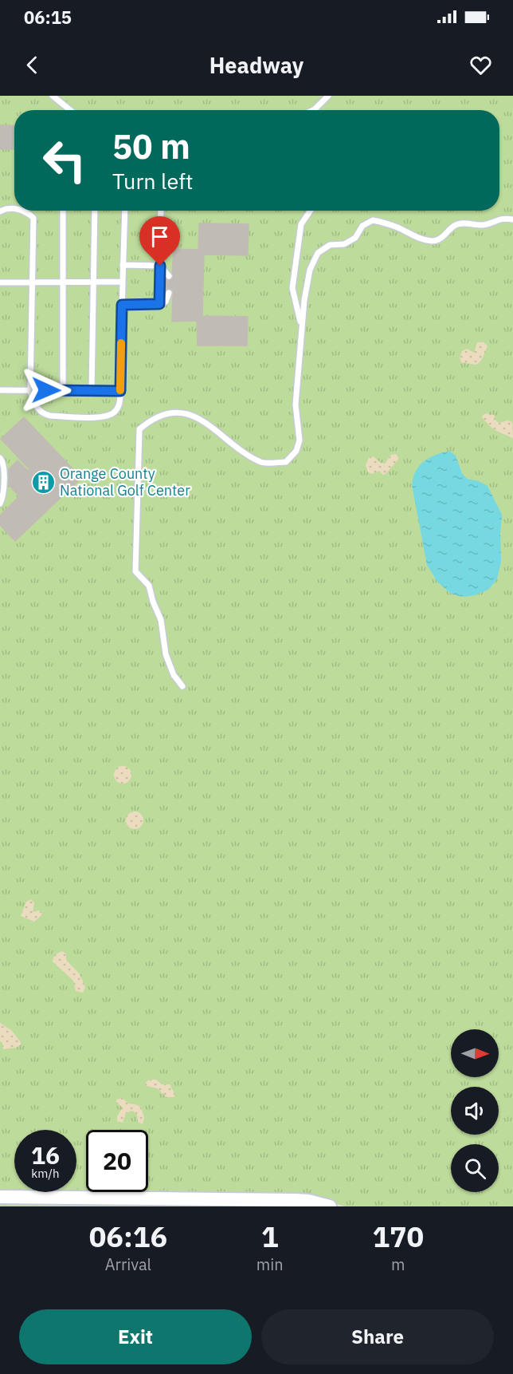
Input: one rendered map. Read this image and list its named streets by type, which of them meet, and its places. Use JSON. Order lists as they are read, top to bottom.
{
  "places": {
    "building": ["Orange County National Golf Center"]
  },
  "north": "right",
  "page": {
    "status": "06:15",
    "header": "Headway",
    "turn": ["50 m", "Turn left"],
    "speed": "16 km/h",
    "limit": "20",
    "eta": [
      "06:16",
      "Arrival",
      "1",
      "min",
      "170",
      "m"
    ],
    "buttons": ["Exit", "Share"]
  }
}
